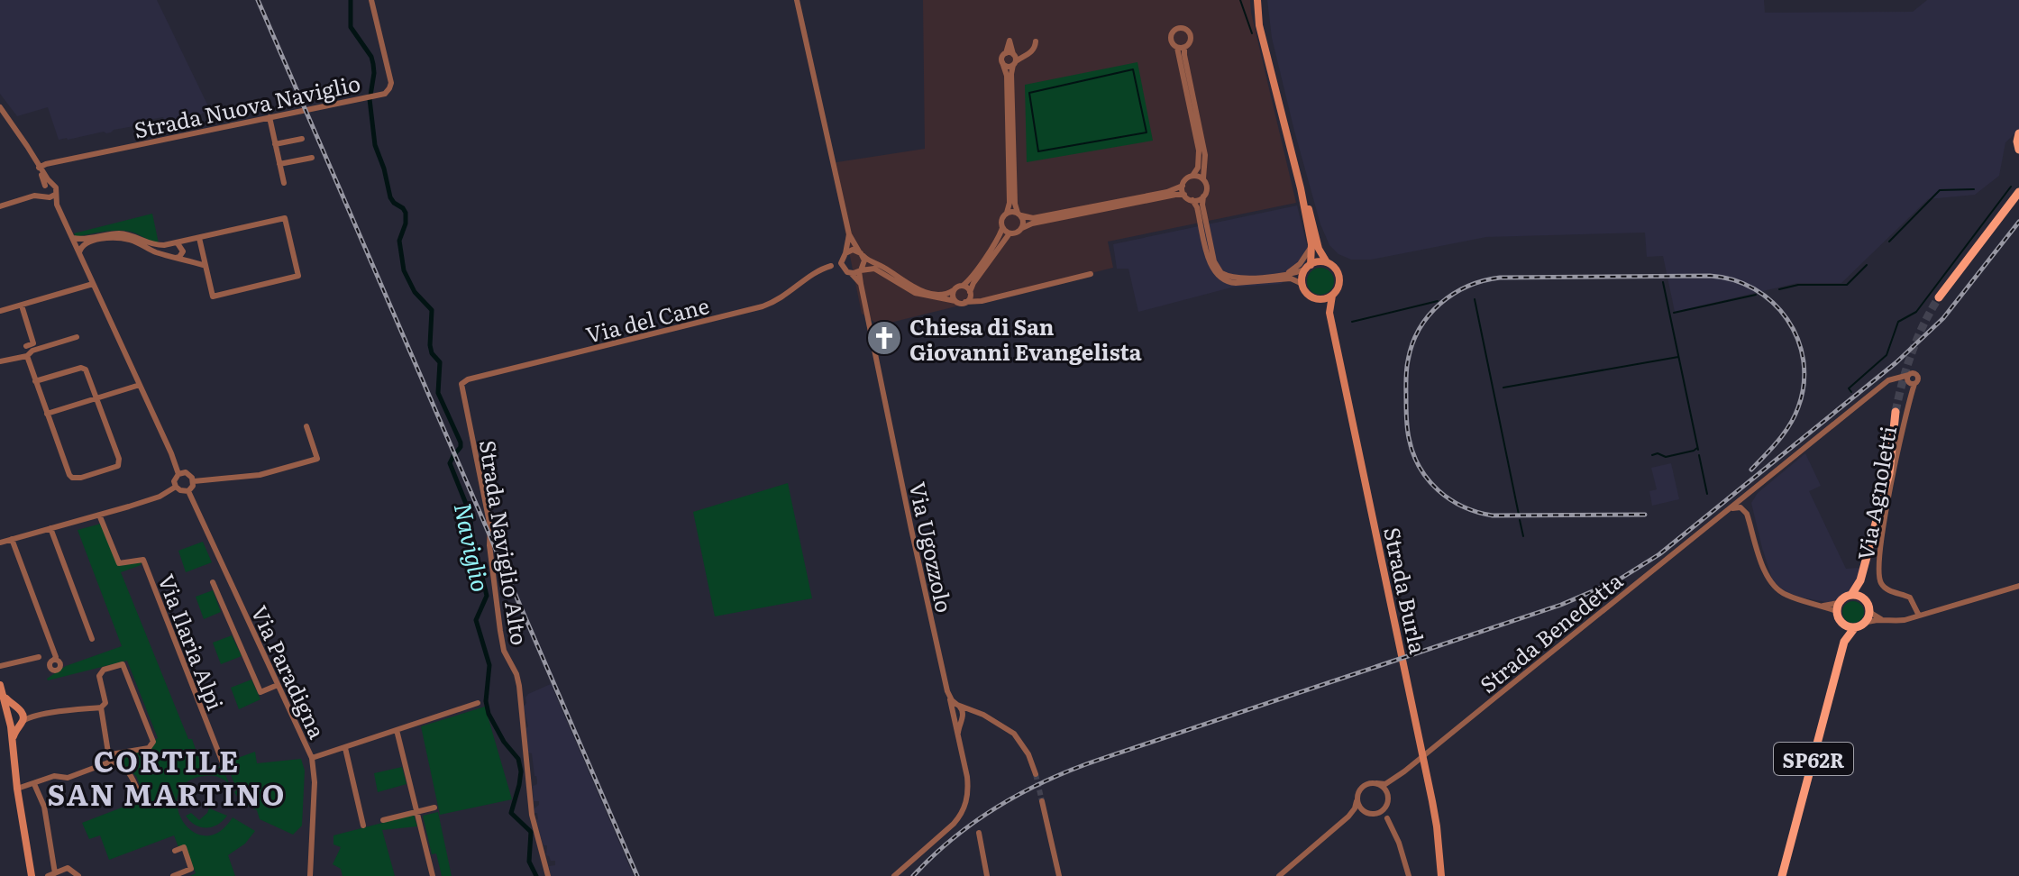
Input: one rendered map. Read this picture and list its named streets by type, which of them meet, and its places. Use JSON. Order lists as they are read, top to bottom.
{
  "streets": {
    "main road": ["Strada Burla", "SP62R"],
    "street": [
      "Strada Nuova Naviglio",
      "Via del Cane",
      "Via Agnoletti",
      "Strada Naviglio Alto",
      "Via Ugozzolo",
      "Strada Benedetta",
      "Via Ilaria Alpi",
      "Via Paradigna"
    ]
  },
  "crossings": [
    ["Via del Cane", "Strada Naviglio Alto"],
    ["Via del Cane", "Via Ugozzolo"],
    ["Via Agnoletti", "Strada Benedetta"]
  ],
  "districts": ["CORTILE SAN MARTINO"],
  "water": ["Naviglio"],
  "places": {
    "church": ["Chiesa di San Giovanni Evangelista"]
  }
}
